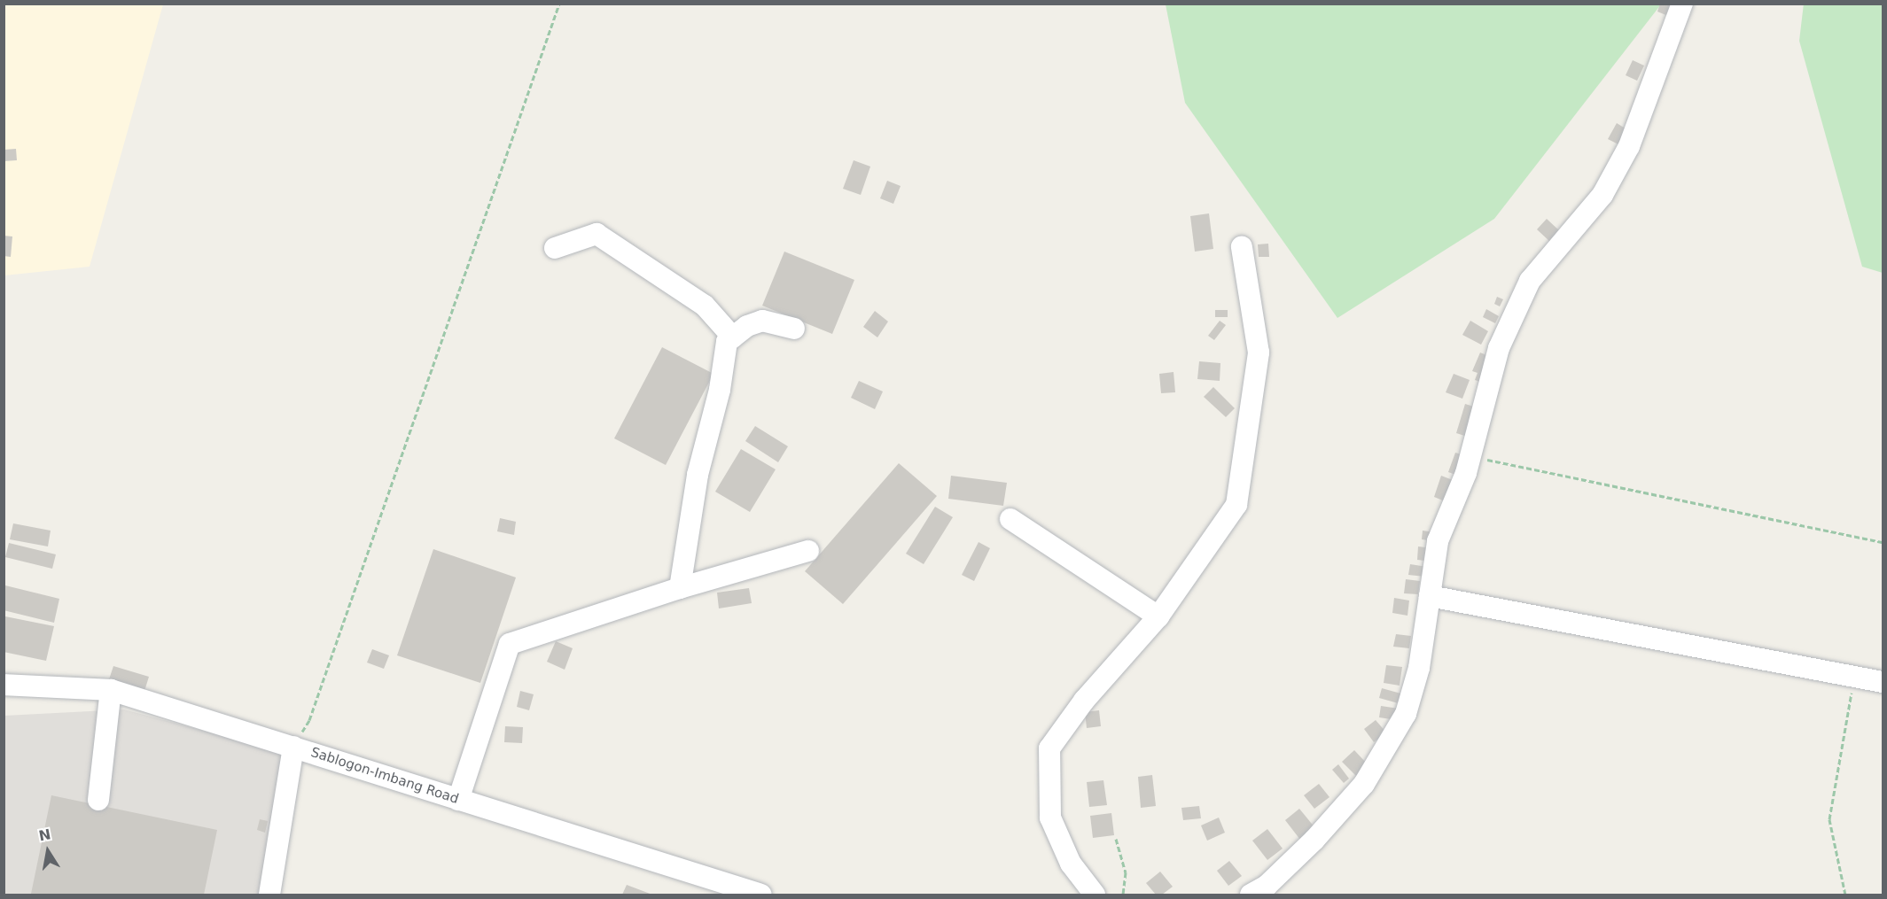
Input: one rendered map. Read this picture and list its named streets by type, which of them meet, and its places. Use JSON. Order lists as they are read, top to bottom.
{
  "streets": {
    "street": ["Sablogon-Imbang Road"]
  },
  "north": "top"
}
